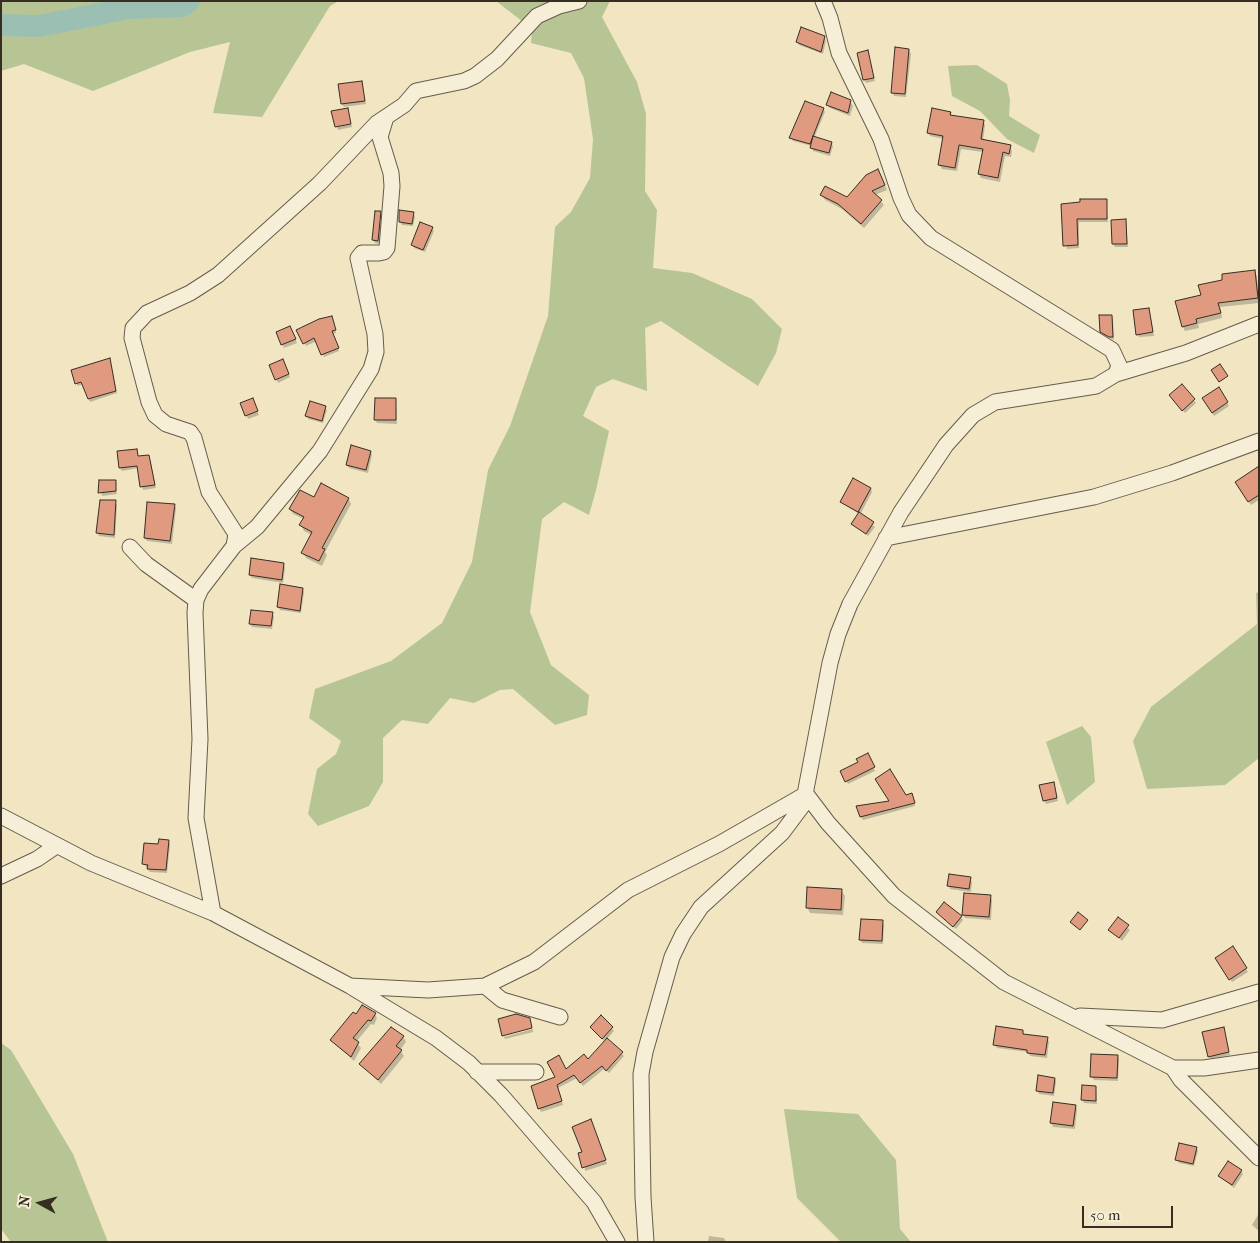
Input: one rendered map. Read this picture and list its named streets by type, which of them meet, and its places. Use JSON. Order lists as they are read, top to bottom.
{
  "scale_bar": "50 m",
  "north": "left"
}
